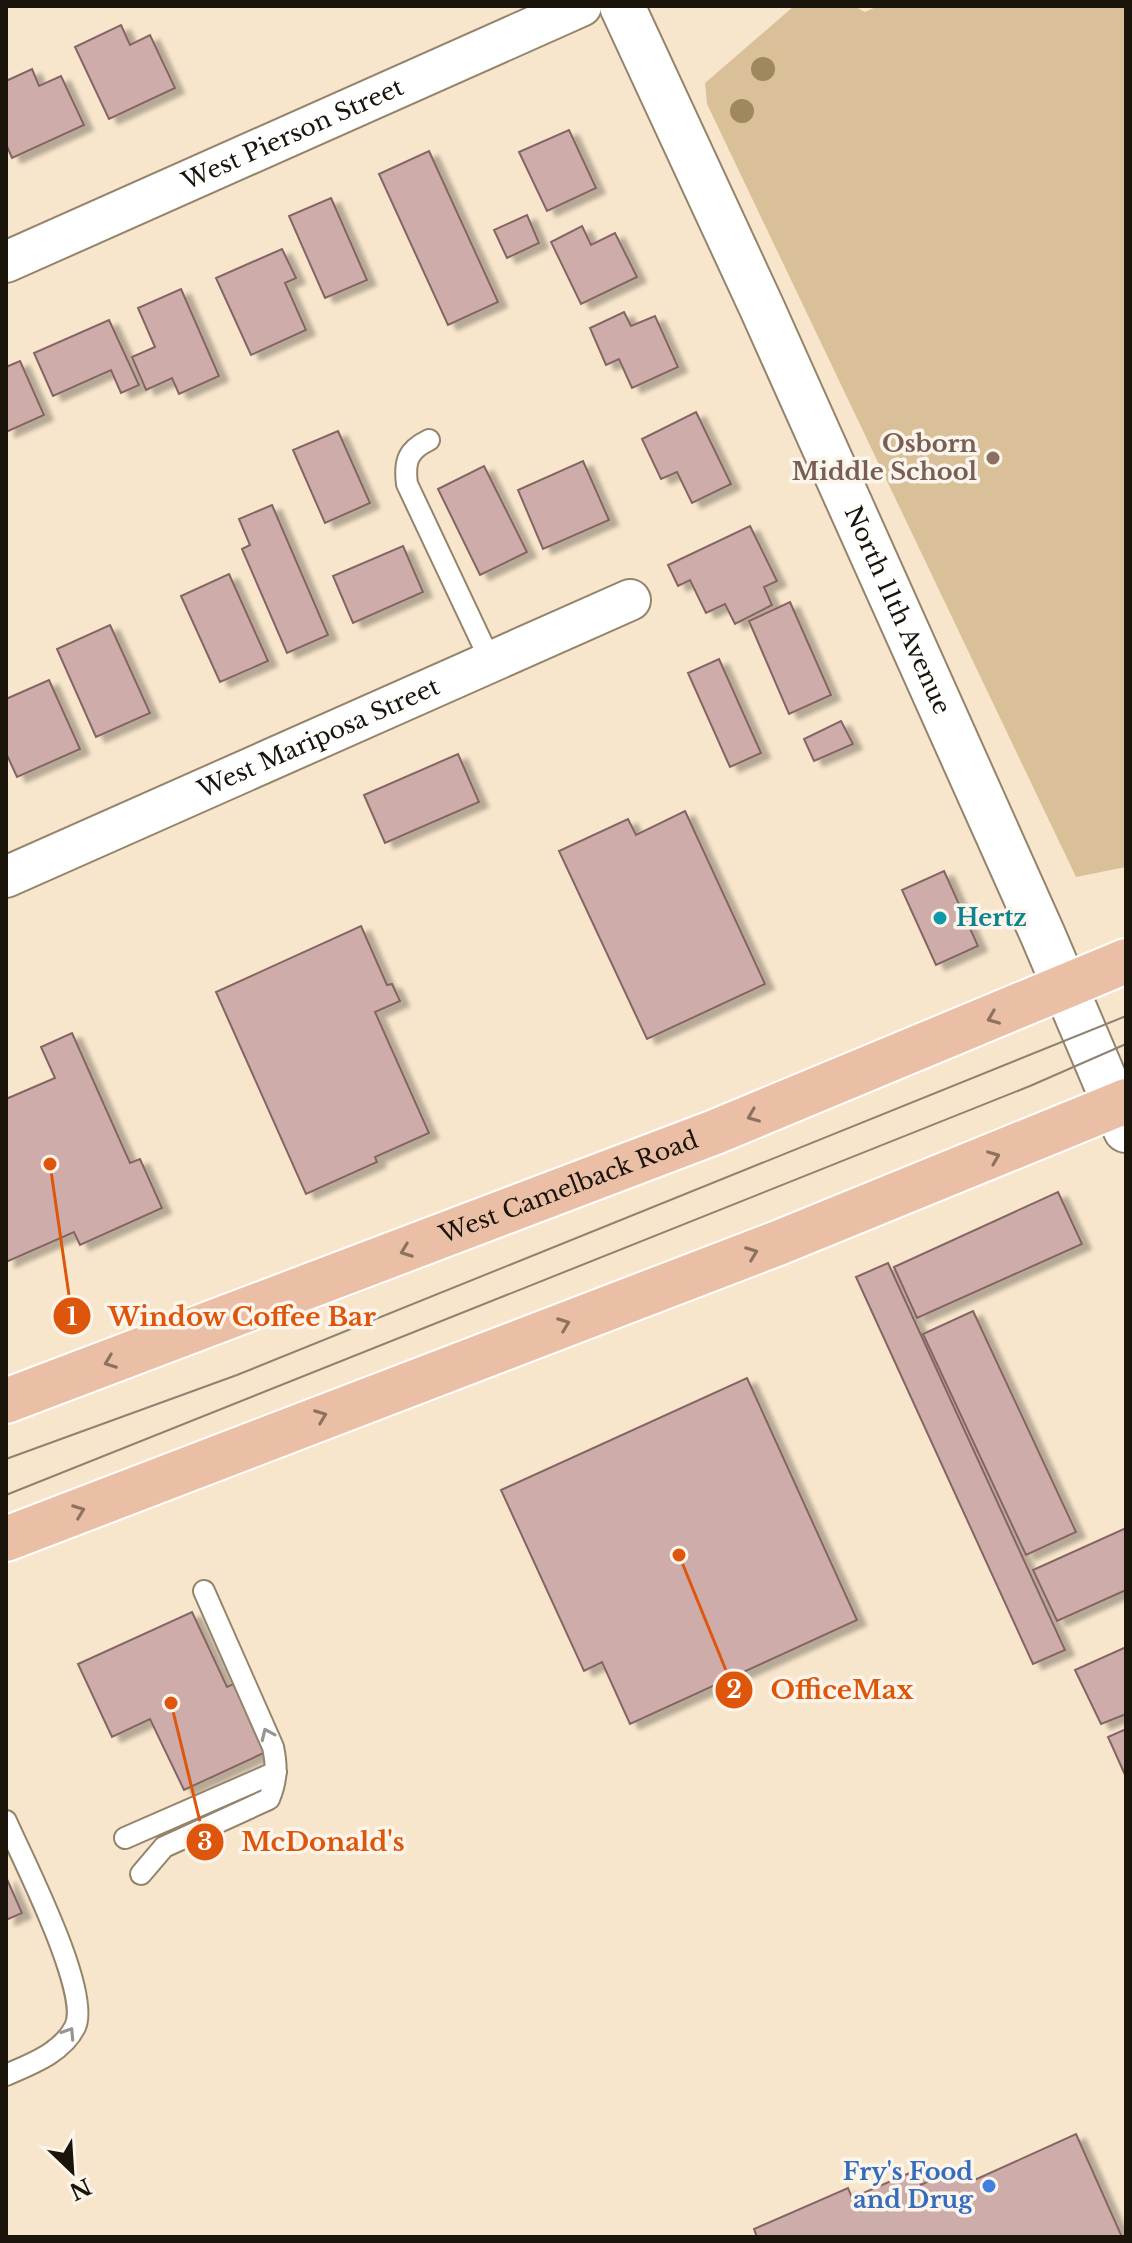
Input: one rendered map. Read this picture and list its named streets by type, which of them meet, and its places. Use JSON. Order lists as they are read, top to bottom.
{
  "streets": {
    "main road": ["West Camelback Road"],
    "street": ["West Pierson Street", "North 11th Avenue", "West Mariposa Street"]
  },
  "crossings": [
    ["North 11th Avenue", "West Camelback Road"]
  ],
  "places": [
    "Osborn Middle School",
    "Hertz",
    "Window Coffee Bar",
    "OfficeMax",
    "McDonald's",
    "Fry's Food and Drug"
  ],
  "north": "bottom right"
}
